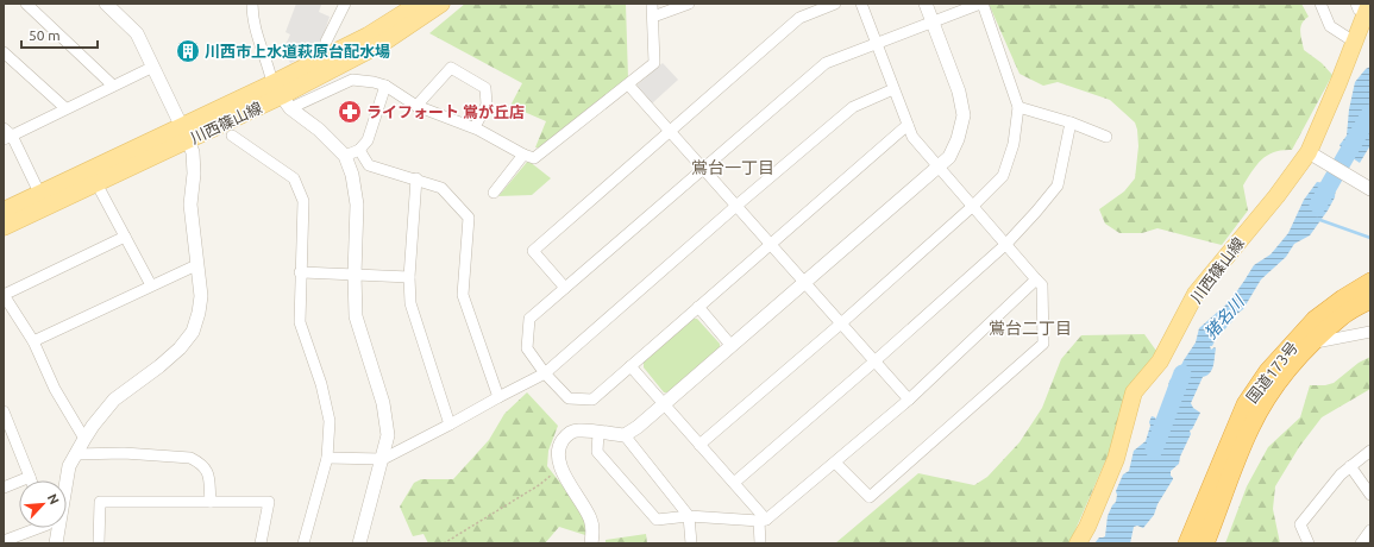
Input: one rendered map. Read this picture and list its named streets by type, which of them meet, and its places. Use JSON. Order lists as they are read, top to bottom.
{
  "streets": {
    "highway": ["国道173号"],
    "main road": ["川西篠山線"]
  },
  "districts": ["鴬台一丁目", "鴬台二丁目"],
  "water": ["猪名川"],
  "places": {
    "building": ["川西市上水道萩原台配水場"],
    "pharmacy": ["ライフォート 鴬が丘店"]
  },
  "scale_bar": "50 m",
  "north": "top right"
}
